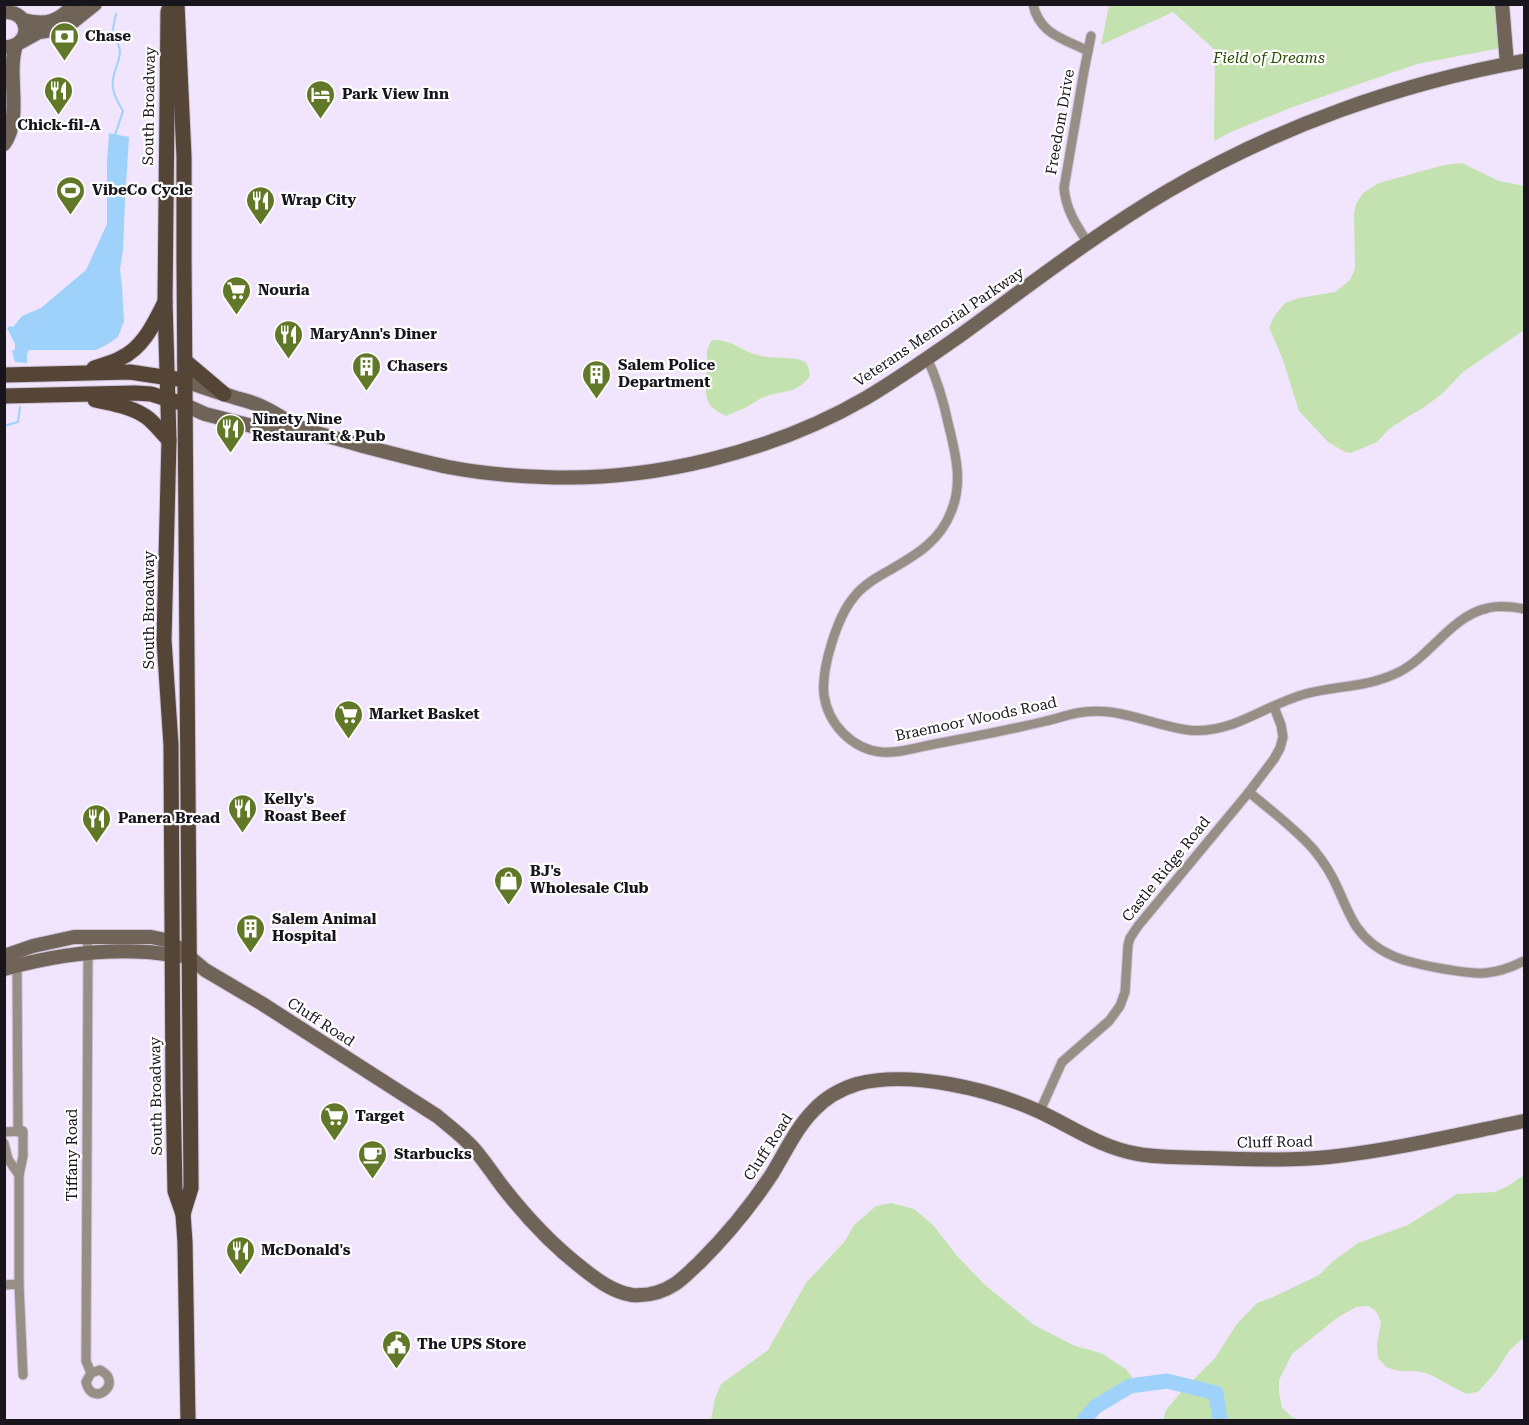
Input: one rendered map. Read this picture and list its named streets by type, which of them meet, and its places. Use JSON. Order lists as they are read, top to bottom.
{
  "streets": {
    "main road": ["South Broadway"],
    "street": [
      "Freedom Drive",
      "Veterans Memorial Parkway",
      "Braemoor Woods Road",
      "Castle Ridge Road",
      "Cluff Road",
      "Tiffany Road"
    ]
  },
  "crossings": [
    ["South Broadway", "Veterans Memorial Parkway"],
    ["South Broadway", "Cluff Road"],
    ["Freedom Drive", "Veterans Memorial Parkway"],
    ["Veterans Memorial Parkway", "Braemoor Woods Road"],
    ["Braemoor Woods Road", "Castle Ridge Road"],
    ["Castle Ridge Road", "Cluff Road"]
  ],
  "parks": ["Field of Dreams"],
  "places": {
    "bank": ["Chase"],
    "restaurant": [
      "Chick-fil-A",
      "Wrap City",
      "MaryAnn's Diner",
      "Ninety Nine Restaurant & Pub",
      "Kelly's Roast Beef",
      "Panera Bread",
      "McDonald's"
    ],
    "hotel": ["Park View Inn"],
    "sports": ["VibeCo Cycle"],
    "supermarket": ["Nouria", "Market Basket", "Target"],
    "building": ["Chasers", "Salem Police Department", "Salem Animal Hospital"],
    "shop": ["BJ's Wholesale Club"],
    "cafe": ["Starbucks"],
    "public building": ["The UPS Store"]
  }
}
